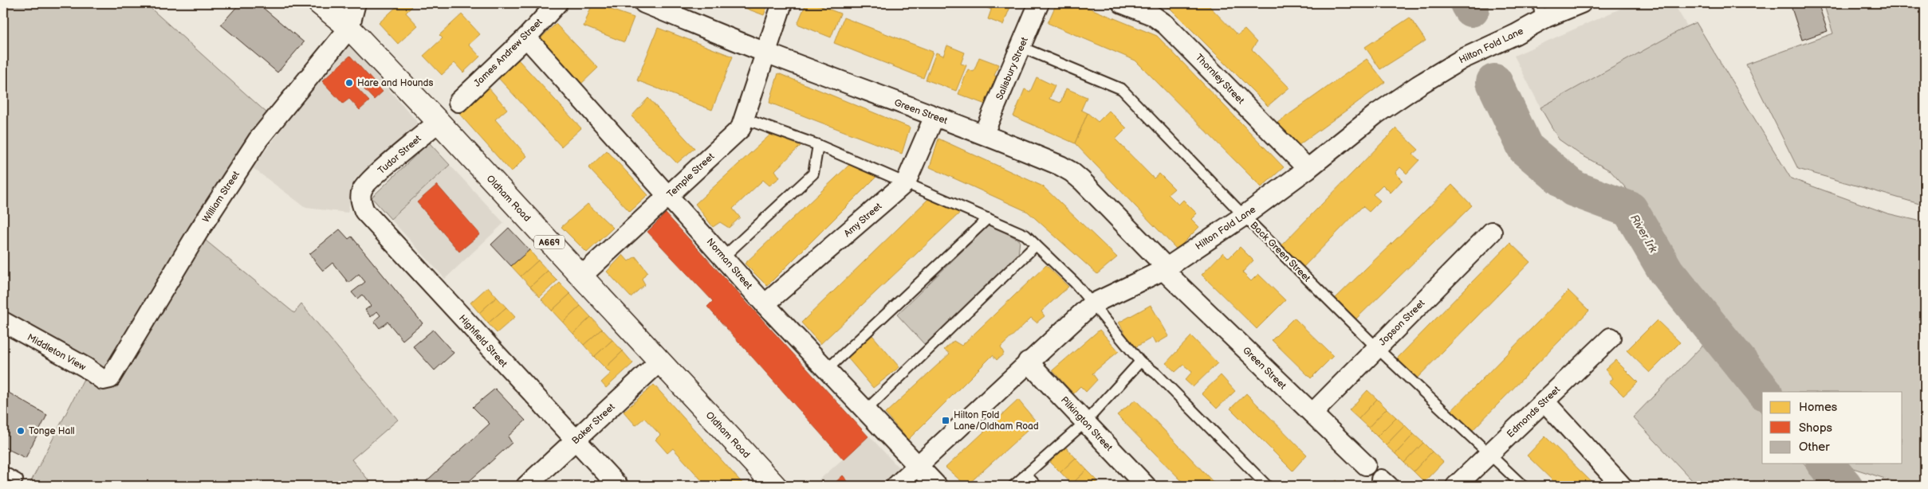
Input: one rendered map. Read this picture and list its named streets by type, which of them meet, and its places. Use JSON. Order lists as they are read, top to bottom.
{
  "streets": {
    "main road": ["Oldham Road", "A669"],
    "street": [
      "Hilton Fold Lane",
      "James Andrew Street",
      "Salisbury Street",
      "Thornley Street",
      "Green Street",
      "Tudor Street",
      "Temple Street",
      "William Street",
      "Amy Street",
      "Norman Street",
      "Jopson Street",
      "Highfield Street",
      "Middleton View",
      "Edmonds Street",
      "Baker Street",
      "Pilkington Street"
    ],
    "lane": ["Back Green Street"]
  },
  "crossings": [
    ["Hilton Fold Lane", "Thornley Street"],
    ["Hilton Fold Lane", "Green Street"],
    ["Hilton Fold Lane", "Back Green Street"],
    ["Hilton Fold Lane", "Norman Street"],
    ["Hilton Fold Lane", "Pilkington Street"],
    ["James Andrew Street", "Norman Street"],
    ["Salisbury Street", "Green Street"],
    ["Salisbury Street", "Back Green Street"],
    ["Green Street", "Temple Street"],
    ["Green Street", "Amy Street"],
    ["Green Street", "Jopson Street"],
    ["Tudor Street", "Oldham Road"],
    ["Tudor Street", "Highfield Street"],
    ["Temple Street", "Oldham Road"],
    ["Temple Street", "Norman Street"],
    ["William Street", "Oldham Road"],
    ["William Street", "Middleton View"],
    ["Oldham Road", "Baker Street"],
    ["Amy Street", "Norman Street"],
    ["Back Green Street", "Jopson Street"],
    ["Back Green Street", "Edmonds Street"],
    ["Highfield Street", "Baker Street"]
  ],
  "water": ["River Irk"],
  "places": {
    "other": ["Hare and Hounds", "Tonge Hall"],
    "transit": ["Hilton Fold Lane/Oldham Road"]
  },
  "legend": ["Homes", "Shops", "Other"]
}
